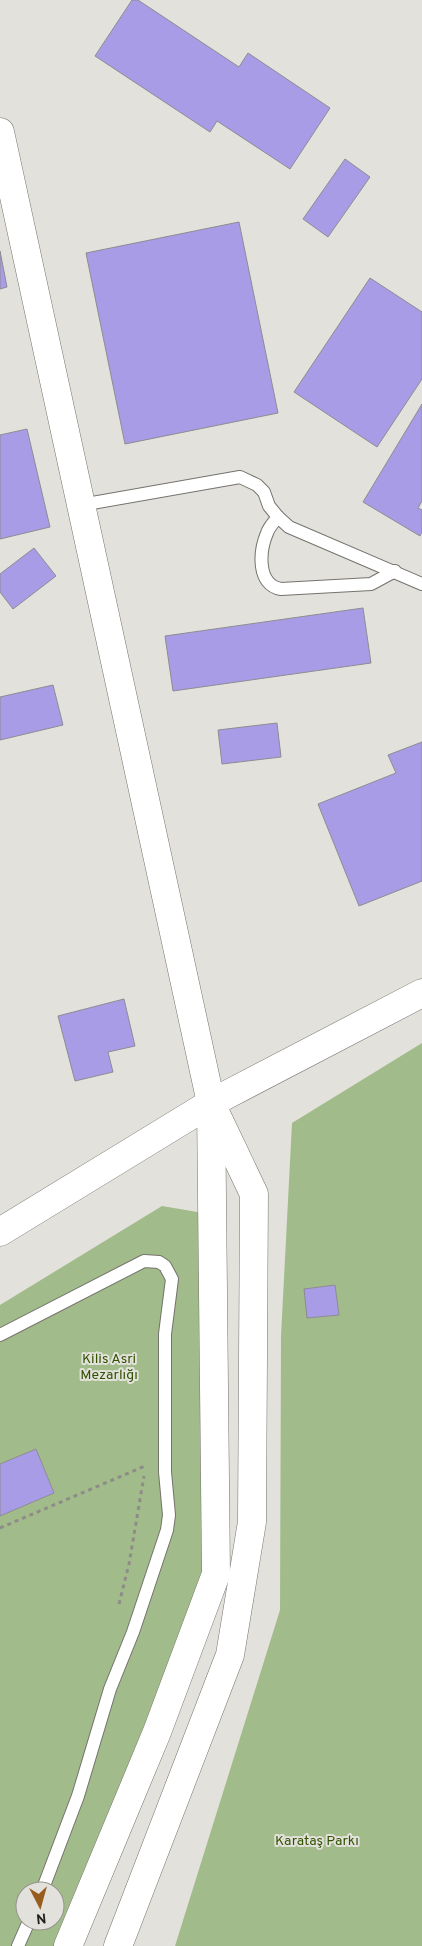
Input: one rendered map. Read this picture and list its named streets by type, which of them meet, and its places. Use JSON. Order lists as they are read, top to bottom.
{
  "parks": ["Kilis Asri Mezarlığı", "Karataş Parkı"],
  "north": "bottom"
}
